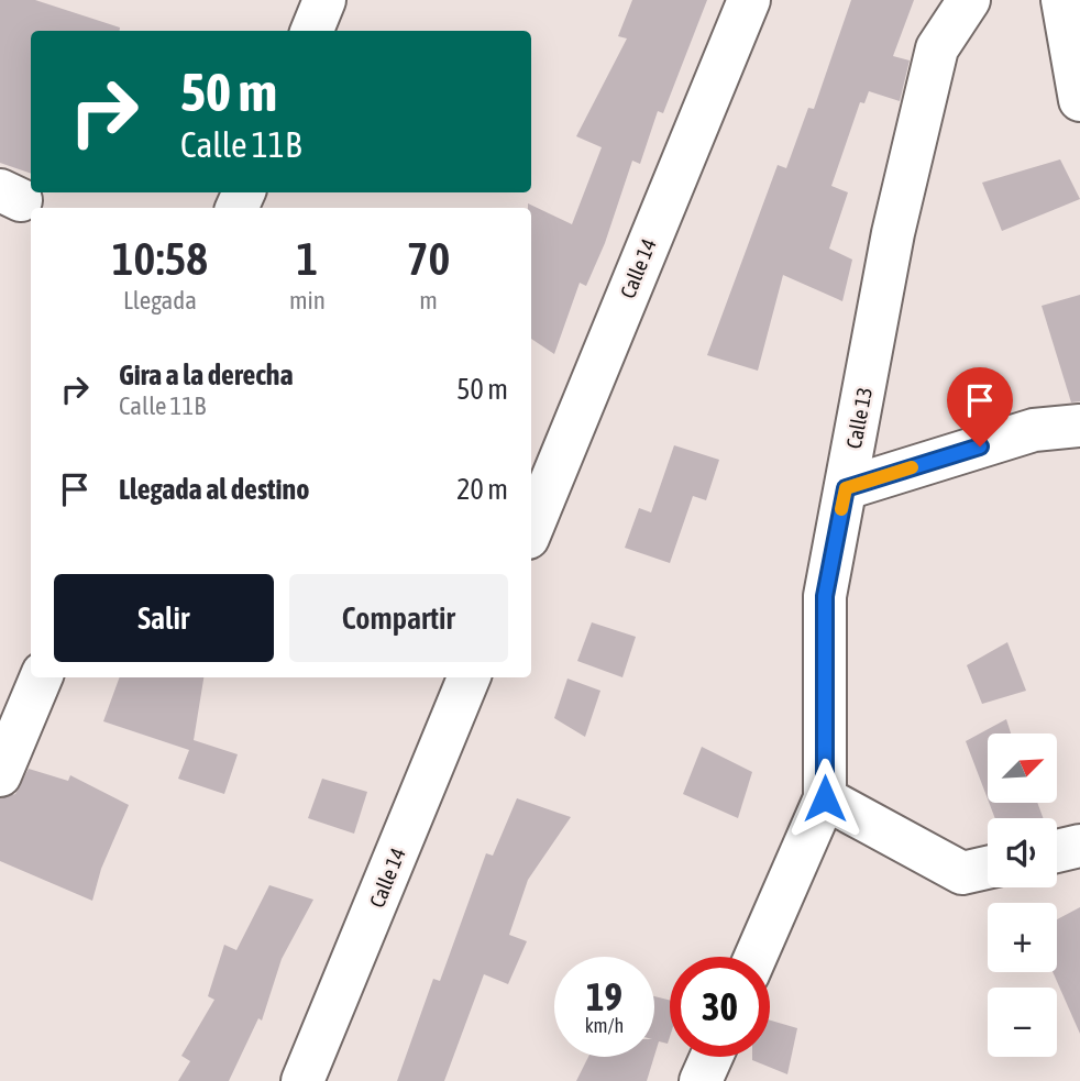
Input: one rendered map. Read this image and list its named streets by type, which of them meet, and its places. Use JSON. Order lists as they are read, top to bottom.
{
  "streets": {
    "street": ["Calle 14", "Calle 13"]
  },
  "north": "top right",
  "page": {
    "turn": ["50 m", "Calle 11B"],
    "eta": [
      "10:58",
      "Llegada",
      "1",
      "min",
      "70",
      "m"
    ],
    "list": [
      {
        "name": "Gira a la derecha",
        "note": "Calle 11B",
        "value": "50 m"
      },
      {
        "name": "Llegada al destino",
        "value": "20 m"
      }
    ],
    "buttons": ["Salir", "Compartir"],
    "map_buttons": ["+", "−"],
    "speed": "19 km/h",
    "limit": "30"
  }
}
